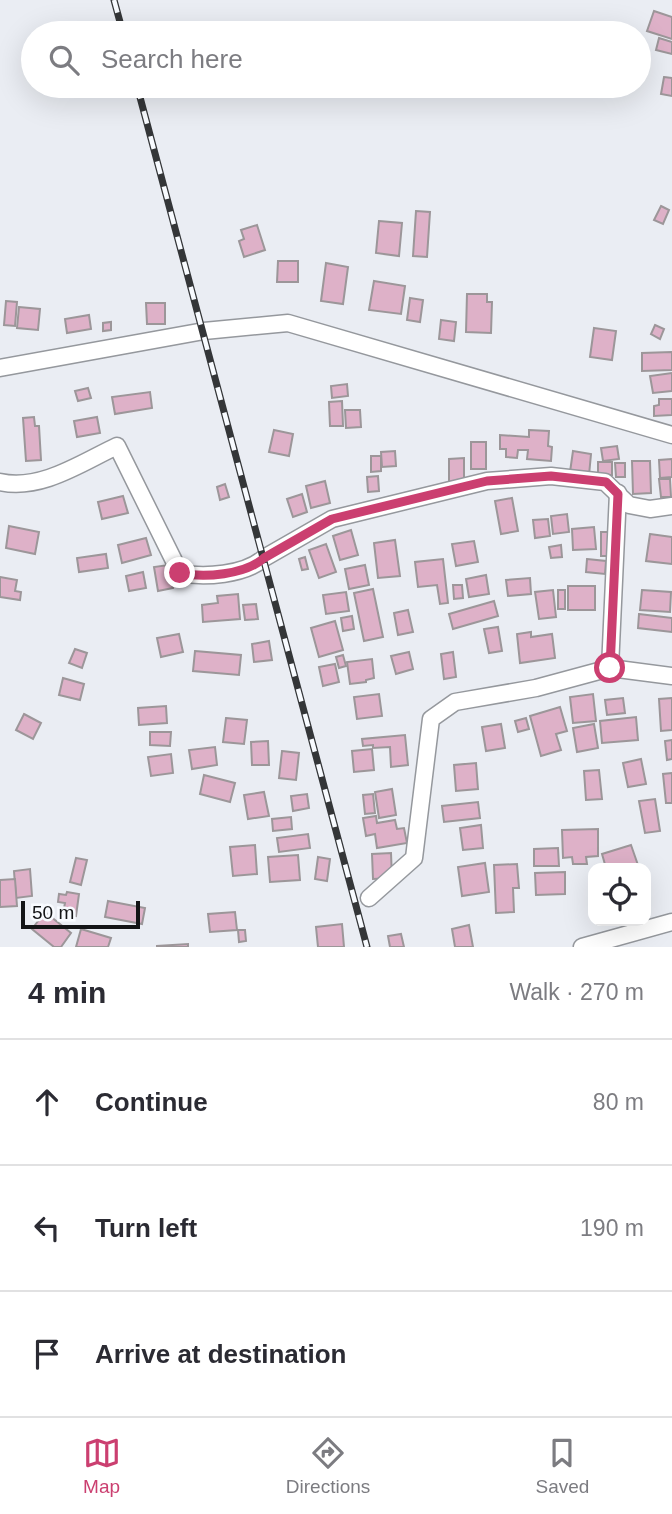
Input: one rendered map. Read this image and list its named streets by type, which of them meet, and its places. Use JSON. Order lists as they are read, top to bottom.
{
  "scale_bar": "50 m",
  "page": {
    "search": "Search here",
    "scale": "50 m",
    "heading": ["4 min", "Walk · 270 m"],
    "list": [
      ["Continue", "80 m"],
      ["Turn left", "190 m"],
      "Arrive at destination"
    ],
    "nav": ["Map", "Directions", "Saved"]
  }
}
